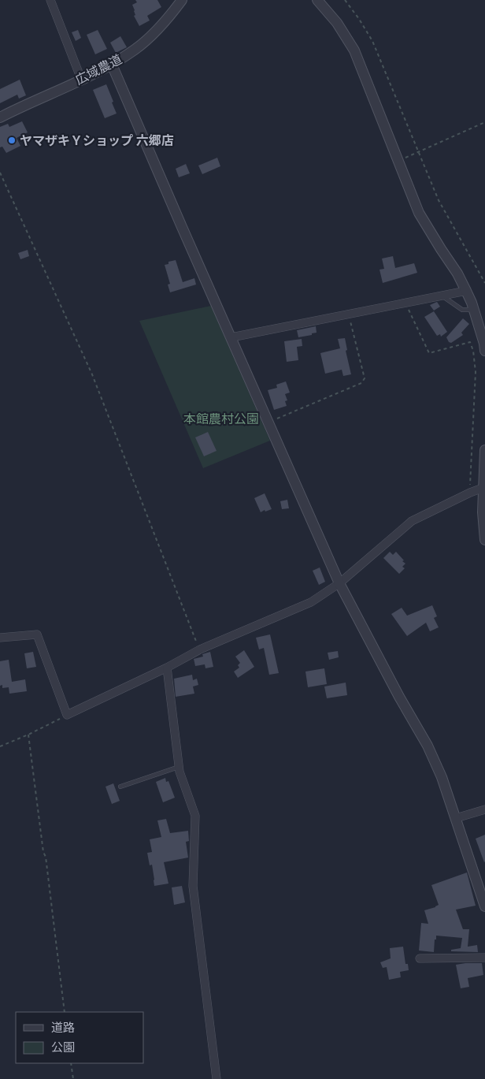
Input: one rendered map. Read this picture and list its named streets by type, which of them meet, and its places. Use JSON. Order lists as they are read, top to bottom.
{
  "streets": {
    "street": ["広域農道"]
  },
  "parks": ["本館農村公園"],
  "places": ["ヤマザキＹショップ 六郷店"],
  "legend": ["道路", "公園"]
}
